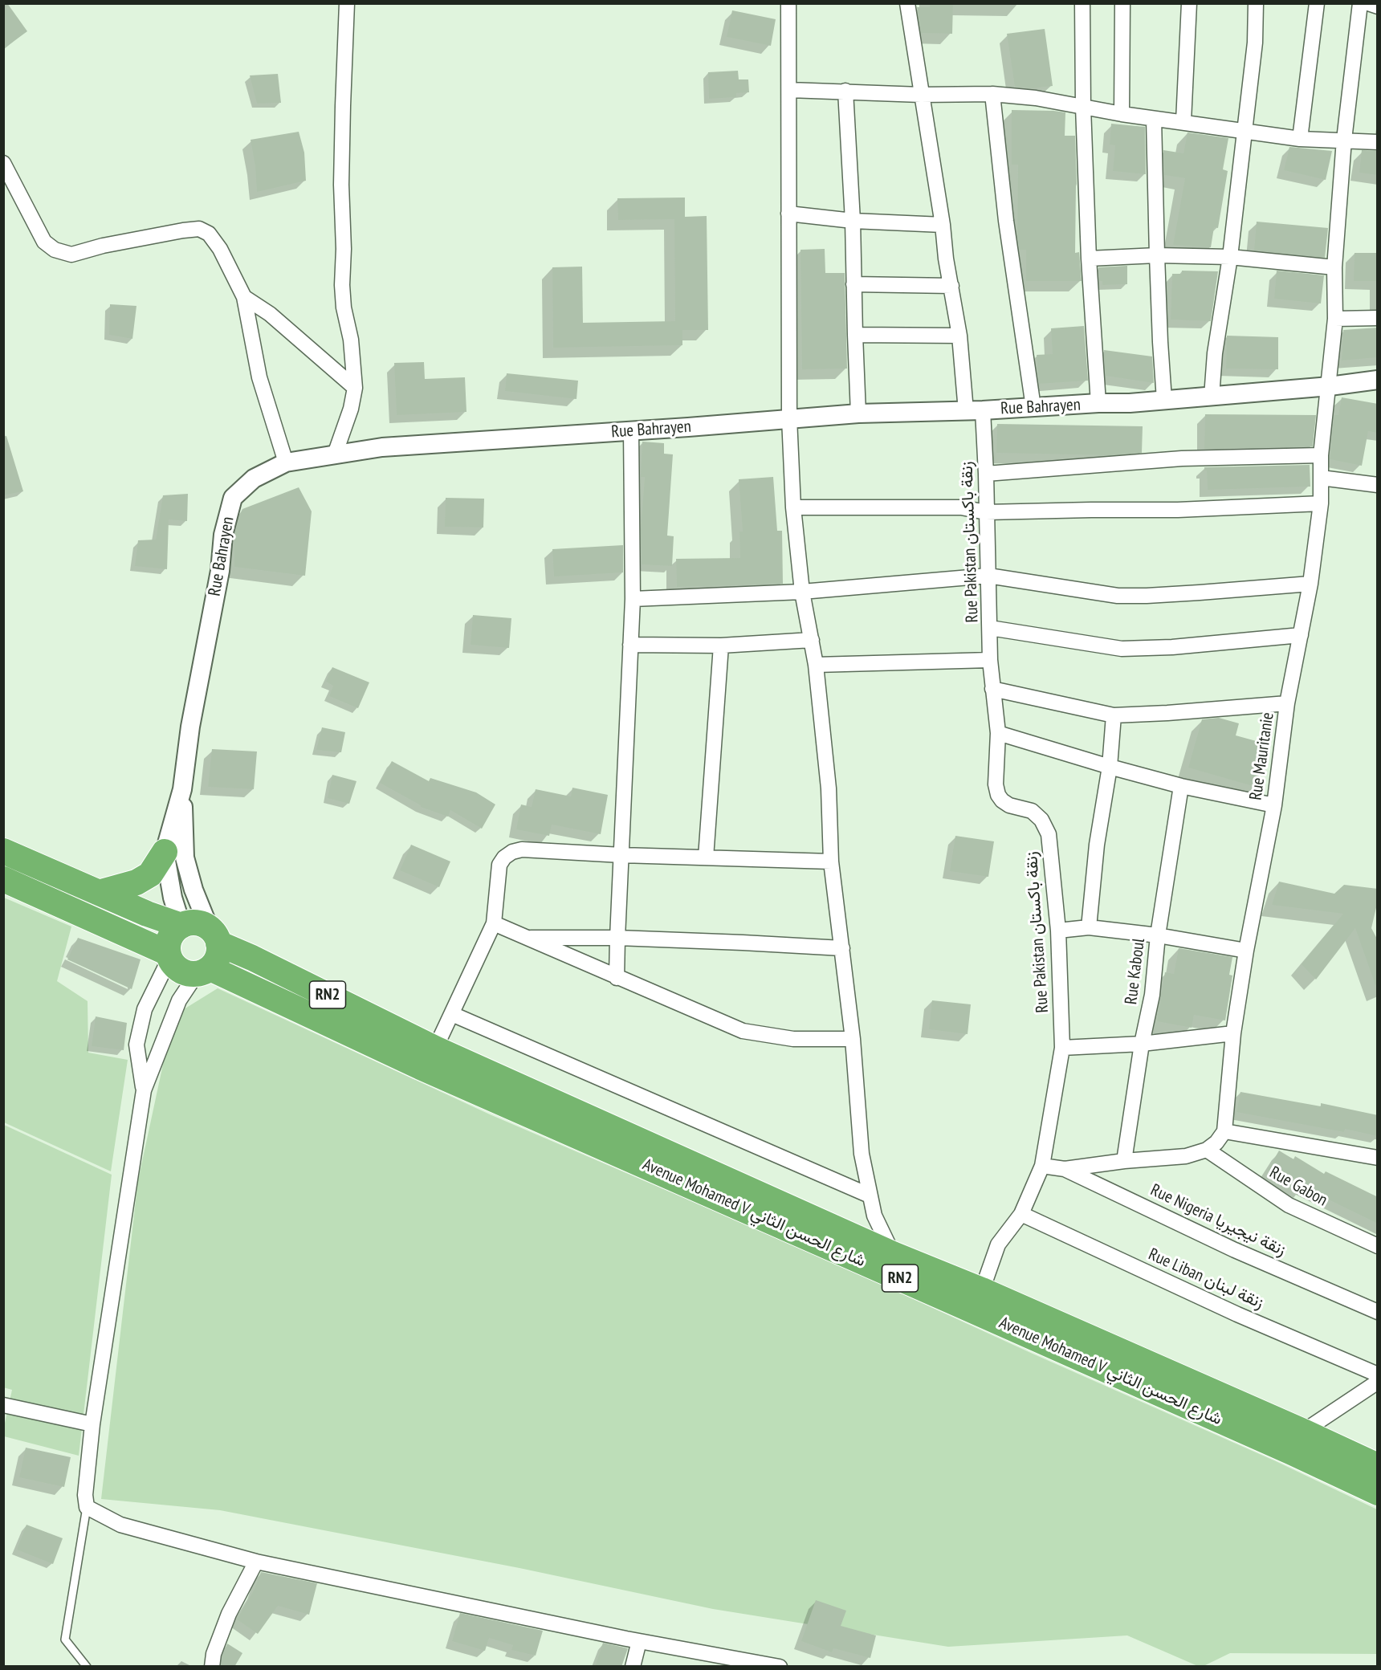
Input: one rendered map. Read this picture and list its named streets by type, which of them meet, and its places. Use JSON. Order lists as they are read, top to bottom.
{
  "streets": {
    "highway": ["RN2", "Avenue Mohamed V شارع الحسن الثاني"],
    "street": [
      "Rue Bahrayen",
      "Rue Pakistan زنقة باكستان",
      "Rue Mauritanie",
      "Rue Kaboul",
      "Rue Gabon",
      "Rue Nigeria زنقة نيجيريا",
      "Rue Liban زنقة لبنان"
    ]
  },
  "crossings": [
    ["Rue Bahrayen", "Rue Pakistan زنقة باكستان"],
    ["Rue Bahrayen", "Rue Mauritanie"],
    ["Rue Bahrayen", "RN2"],
    ["Rue Bahrayen", "Avenue Mohamed V شارع الحسن الثاني"],
    ["Rue Pakistan زنقة باكستان", "Avenue Mohamed V شارع الحسن الثاني"],
    ["Rue Pakistan زنقة باكستان", "Rue Nigeria زنقة نيجيريا"],
    ["Rue Pakistan زنقة باكستان", "Rue Liban زنقة لبنان"],
    ["RN2", "Avenue Mohamed V شارع الحسن الثاني"]
  ]
}
